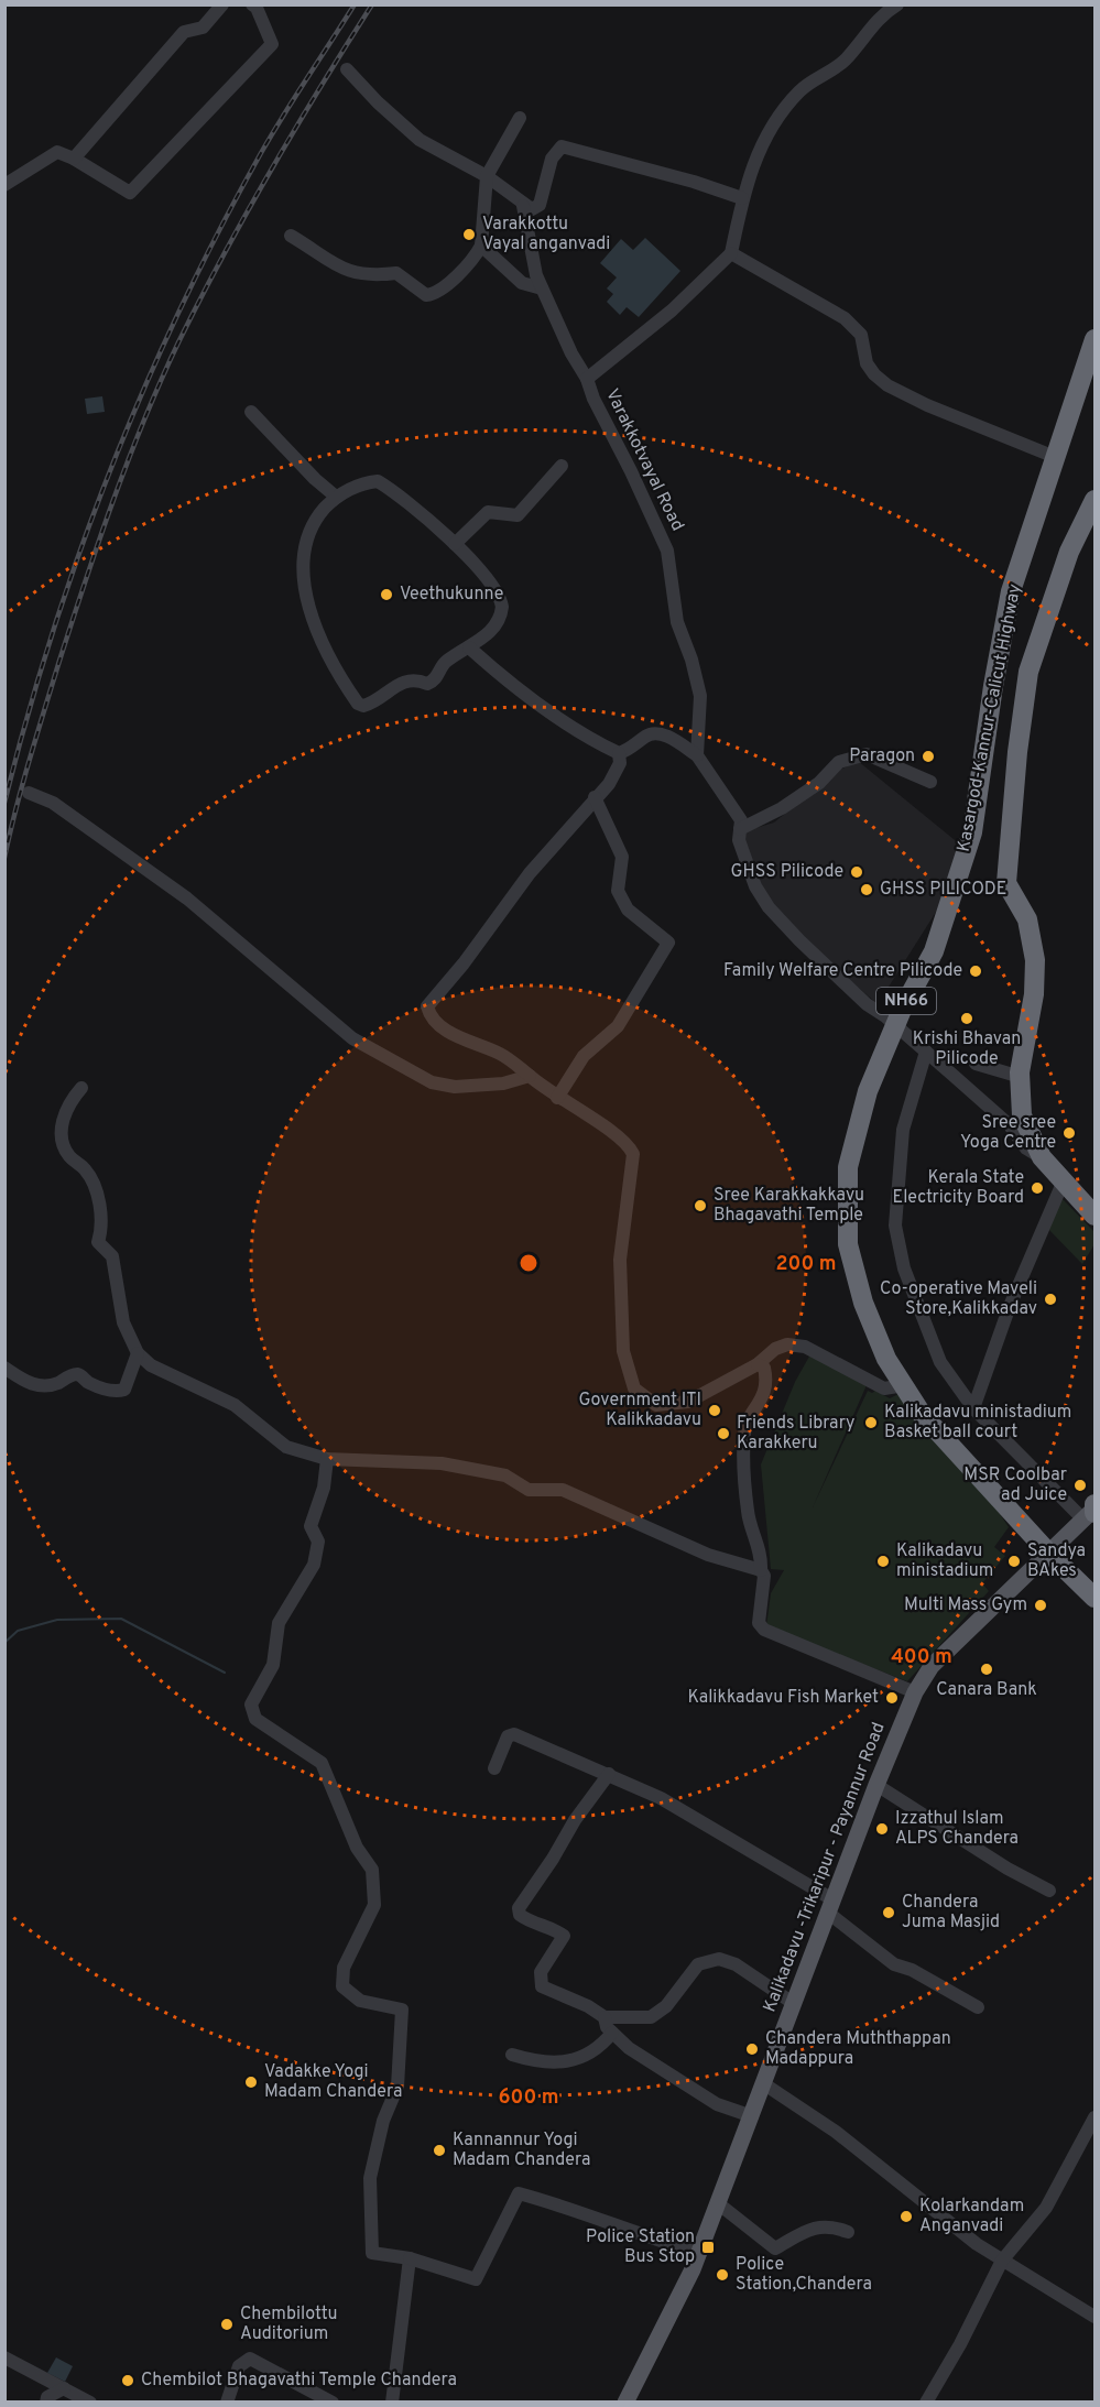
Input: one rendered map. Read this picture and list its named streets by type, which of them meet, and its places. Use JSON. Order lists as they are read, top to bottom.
{
  "streets": {
    "highway": ["Kasargod-Kannur-Calicut Highway", "NH66"],
    "main road": ["Kalikadavu -Trikaripur - Payannur Road"],
    "street": ["Varakkotvayal Road"]
  },
  "crossings": [
    ["Kasargod-Kannur-Calicut Highway", "Kalikadavu -Trikaripur - Payannur Road"]
  ],
  "places": {
    "other": [
      "Varakkottu Vayal anganvadi",
      "Veethukunne",
      "Paragon",
      "GHSS Pilicode",
      "GHSS PILICODE",
      "Family Welfare Centre Pilicode",
      "Krishi Bhavan Pilicode",
      "Sree sree Yoga Centre",
      "Kerala State Electricity Board",
      "Sree Karakkakkavu Bhagavathi Temple",
      "Co-operative Maveli Store,Kalikkadav",
      "Government ITI Kalikkadavu",
      "Kalikadavu ministadium Basket ball court",
      "Friends Library Karakkeru",
      "MSR Coolbar ad Juice",
      "Kalikadavu ministadium",
      "Sandya BAkes",
      "Multi Mass Gym",
      "Canara Bank",
      "Kalikkadavu Fish Market",
      "Izzathul Islam ALPS Chandera",
      "Chandera Juma Masjid",
      "Chandera Muththappan Madappura",
      "Vadakke Yogi Madam Chandera",
      "Kannannur Yogi Madam Chandera",
      "Kolarkandam Anganvadi",
      "Police Station,Chandera",
      "Chembilottu Auditorium",
      "Chembilot Bhagavathi Temple Chandera"
    ],
    "transit": ["Police Station Bus Stop"]
  },
  "rings": ["200 m", "400 m", "600 m"]
}
